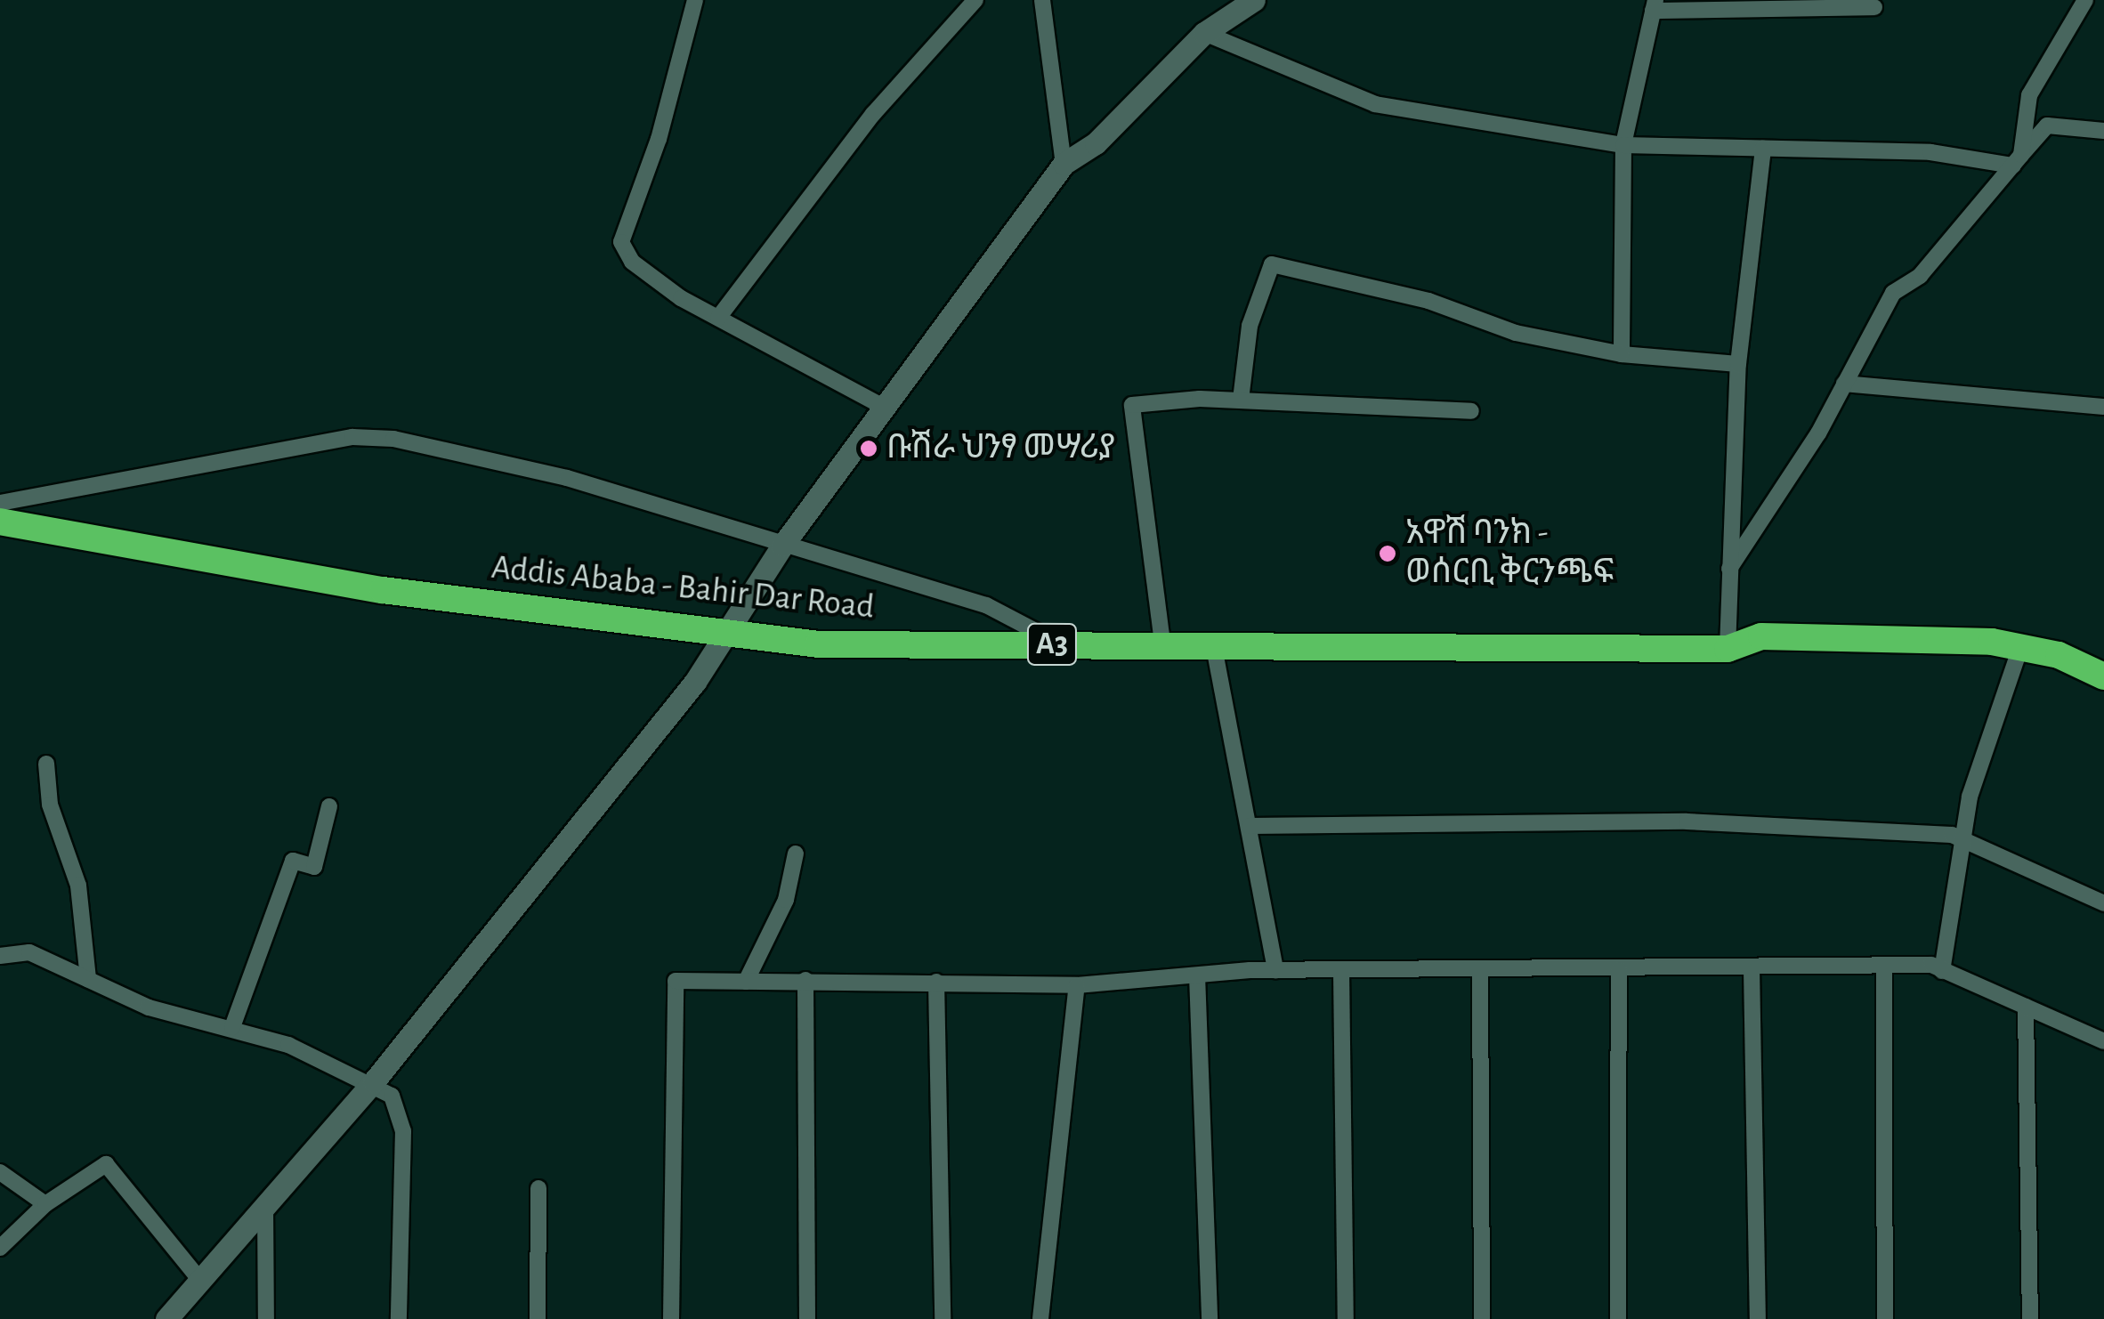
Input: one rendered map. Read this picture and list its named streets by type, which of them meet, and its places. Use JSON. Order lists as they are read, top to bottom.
{
  "streets": {
    "highway": ["Addis Ababa - Bahir Dar Road", "A3"]
  },
  "places": ["ቡሽራ ህንፃ መሣሪያ", "አዋሽ ባንክ - ወሰርቢ ቅርንጫፍ"]
}
